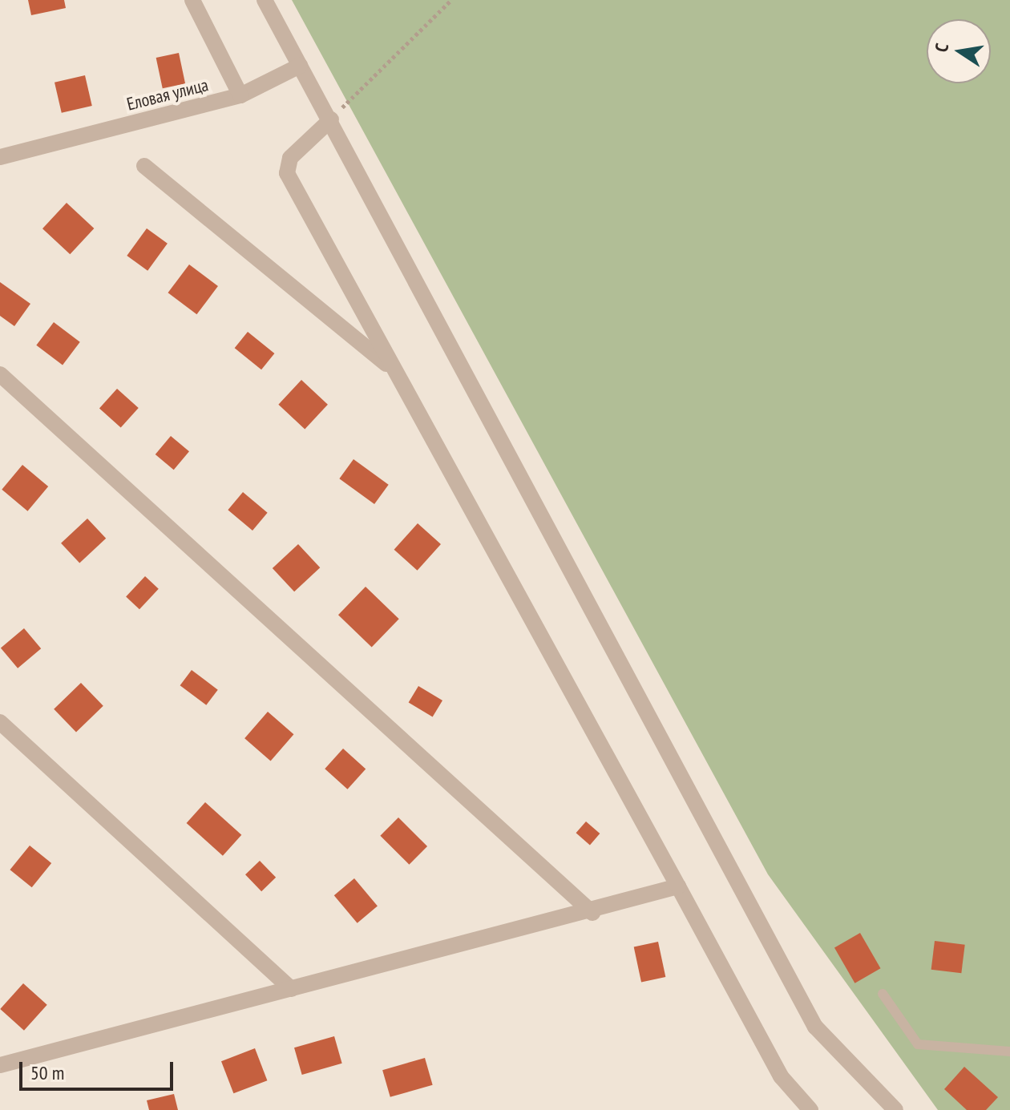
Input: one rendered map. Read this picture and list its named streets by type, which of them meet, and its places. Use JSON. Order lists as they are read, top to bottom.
{
  "streets": {
    "street": ["Еловая улица"]
  },
  "scale_bar": "50 m",
  "north": "left"
}
